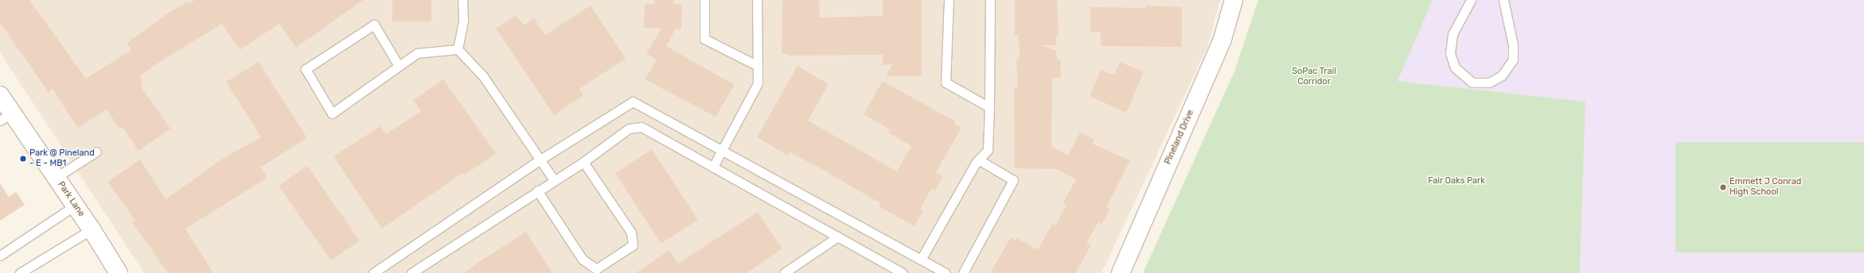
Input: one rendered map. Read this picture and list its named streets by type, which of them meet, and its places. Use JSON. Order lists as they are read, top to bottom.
{
  "streets": {
    "street": ["Pineland Drive", "Park Lane"]
  },
  "parks": ["SoPac Trail Corridor", "Fair Oaks Park"],
  "places": ["Park @ Pineland - E - MB1", "Emmett J Conrad High School"]
}
